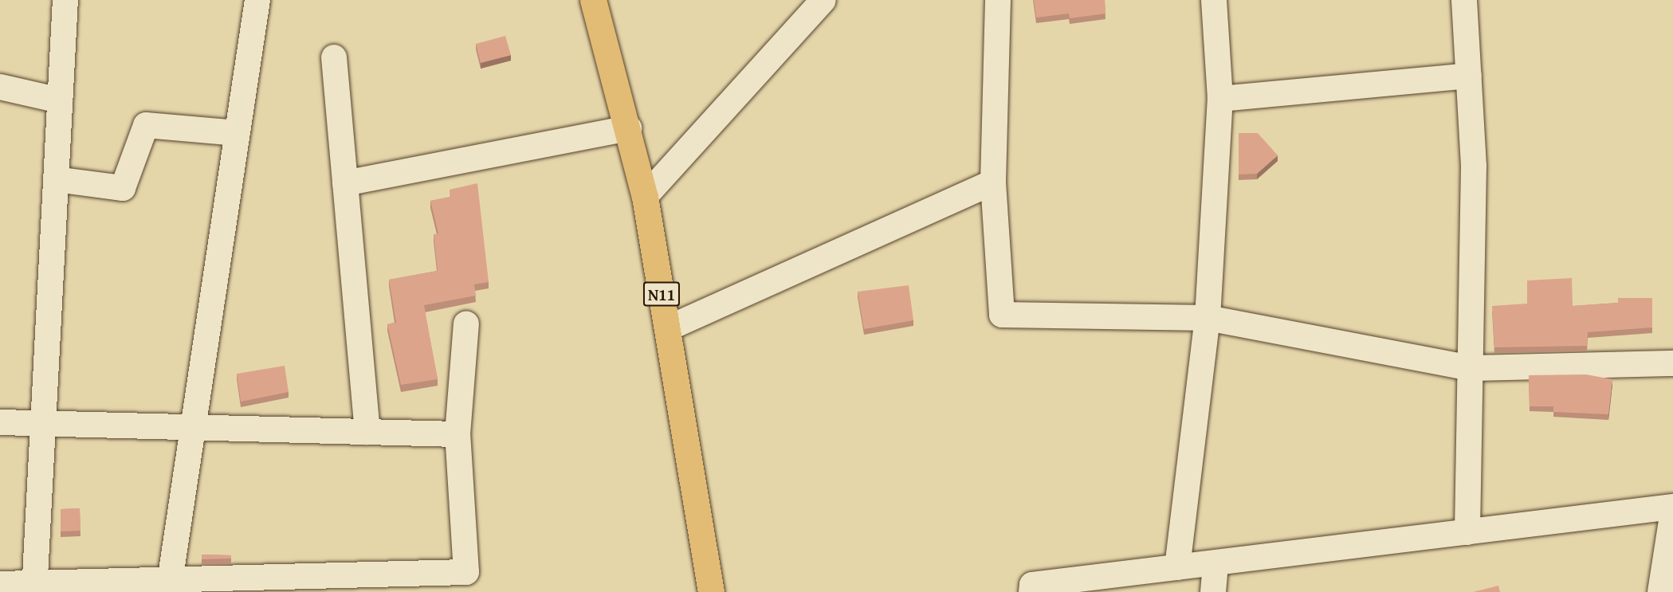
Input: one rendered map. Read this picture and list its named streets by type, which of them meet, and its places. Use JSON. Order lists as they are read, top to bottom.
{
  "streets": {
    "main road": ["N11"]
  }
}
